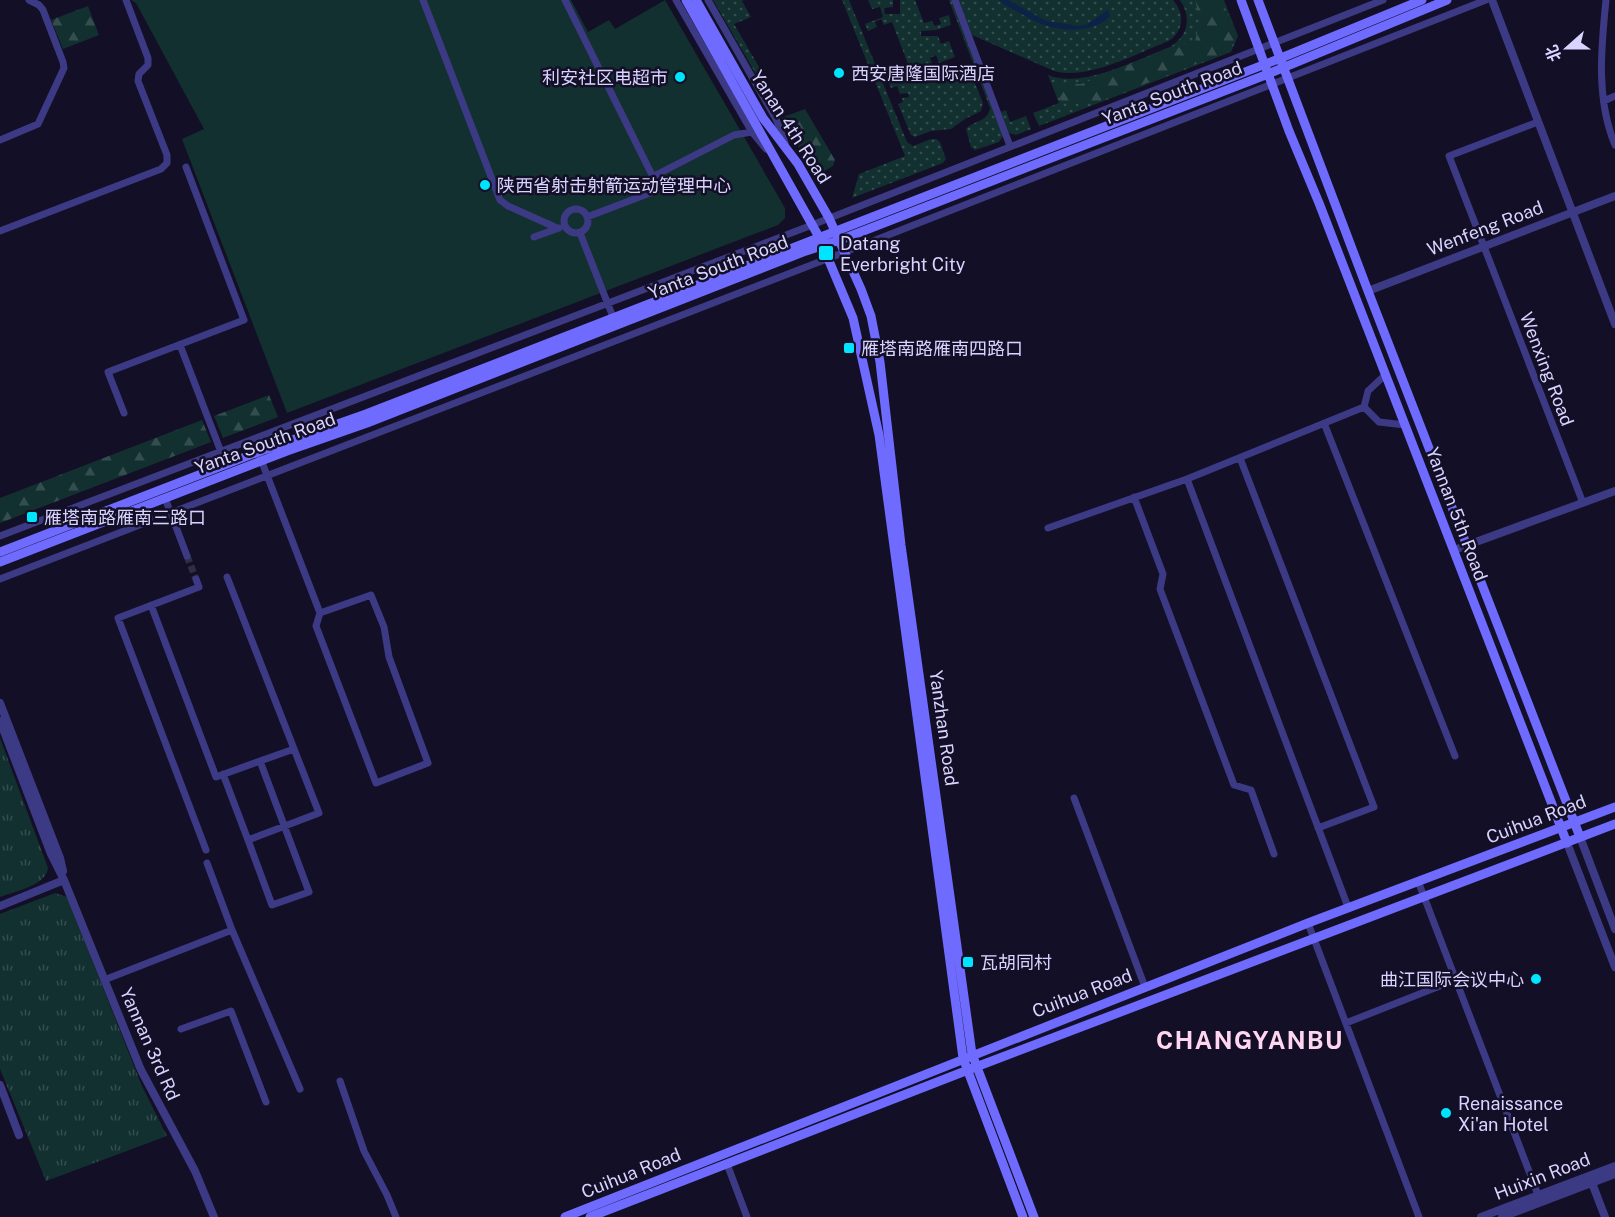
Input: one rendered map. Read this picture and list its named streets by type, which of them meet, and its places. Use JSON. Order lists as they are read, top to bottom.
{
  "streets": {
    "main road": [
      "Yanta South Road",
      "Yanan 4th Road",
      "Yannan 5th Road",
      "Yanzhan Road",
      "Cuihua Road"
    ],
    "street": [
      "Wenfeng Road",
      "Wenxing Road",
      "Yannan 3rd Rd",
      "Huixin Road"
    ]
  },
  "crossings": [
    ["Yanta South Road", "Yanan 4th Road"],
    ["Yanta South Road", "Yannan 5th Road"],
    ["Yanta South Road", "Yanzhan Road"],
    ["Yanan 4th Road", "Yanzhan Road"],
    ["Wenfeng Road", "Wenxing Road"],
    ["Wenfeng Road", "Yannan 5th Road"],
    ["Yannan 5th Road", "Cuihua Road"],
    ["Yanzhan Road", "Cuihua Road"]
  ],
  "districts": ["CHANGYANBU"],
  "places": {
    "other": [
      "西安唐隆国际酒店",
      "利安社区电超市",
      "陕西省射击射箭运动管理中心",
      "曲江国际会议中心",
      "Renaissance Xi'an Hotel"
    ],
    "transit": [
      "Datang Everbright City",
      "雁塔南路雁南四路口",
      "雁塔南路雁南三路口",
      "瓦胡同村"
    ]
  },
  "north": "left"
}
